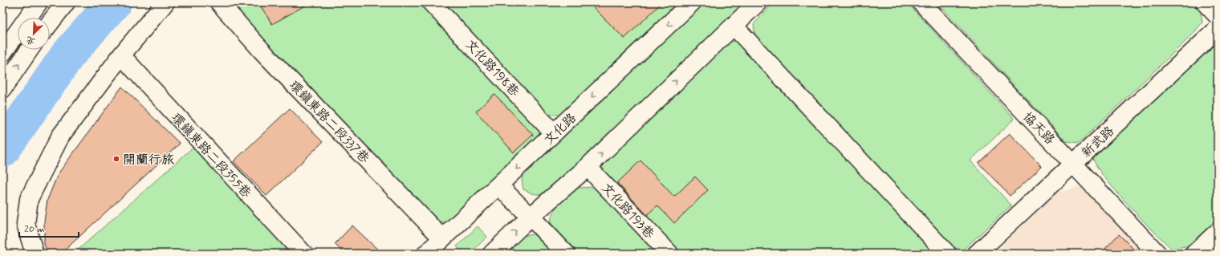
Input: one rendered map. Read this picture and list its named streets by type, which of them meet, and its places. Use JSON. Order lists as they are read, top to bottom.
{
  "streets": {
    "street": [
      "文化路198巷",
      "環鎮東路二段337巷",
      "協天路",
      "文化路",
      "新武路",
      "環鎮東路二段355巷",
      "文化路193巷"
    ]
  },
  "crossings": [
    ["文化路198巷", "文化路"],
    ["環鎮東路二段337巷", "文化路"],
    ["協天路", "新武路"]
  ],
  "places": ["開蘭行旅"],
  "scale_bar": "20 m",
  "north": "bottom left"
}
